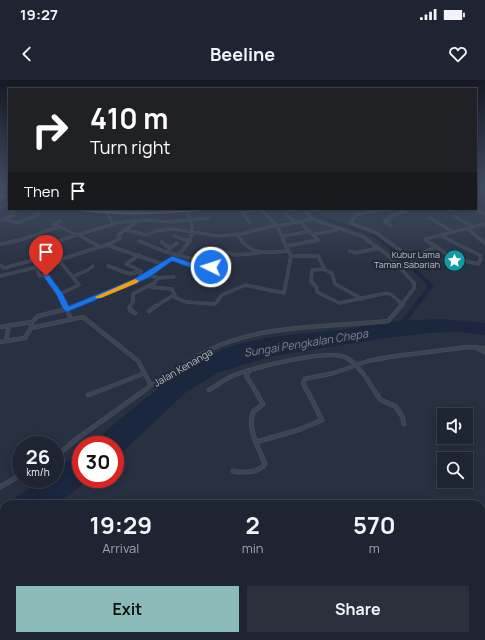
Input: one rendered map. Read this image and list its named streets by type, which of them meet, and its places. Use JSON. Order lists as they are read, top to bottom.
{
  "streets": {
    "street": ["Jalan Kenanga"]
  },
  "water": ["Sungai Pengkalan Chepa"],
  "places": {
    "place": ["Kubur Lama Taman Sabariah"]
  },
  "page": {
    "status": "19:27",
    "header": "Beeline",
    "turn": ["410 m", "Turn right"],
    "then": "Then",
    "speed": "26 km/h",
    "limit": "30",
    "eta": [
      "19:29",
      "Arrival",
      "2",
      "min",
      "570",
      "m"
    ],
    "buttons": ["Exit", "Share"]
  }
}
